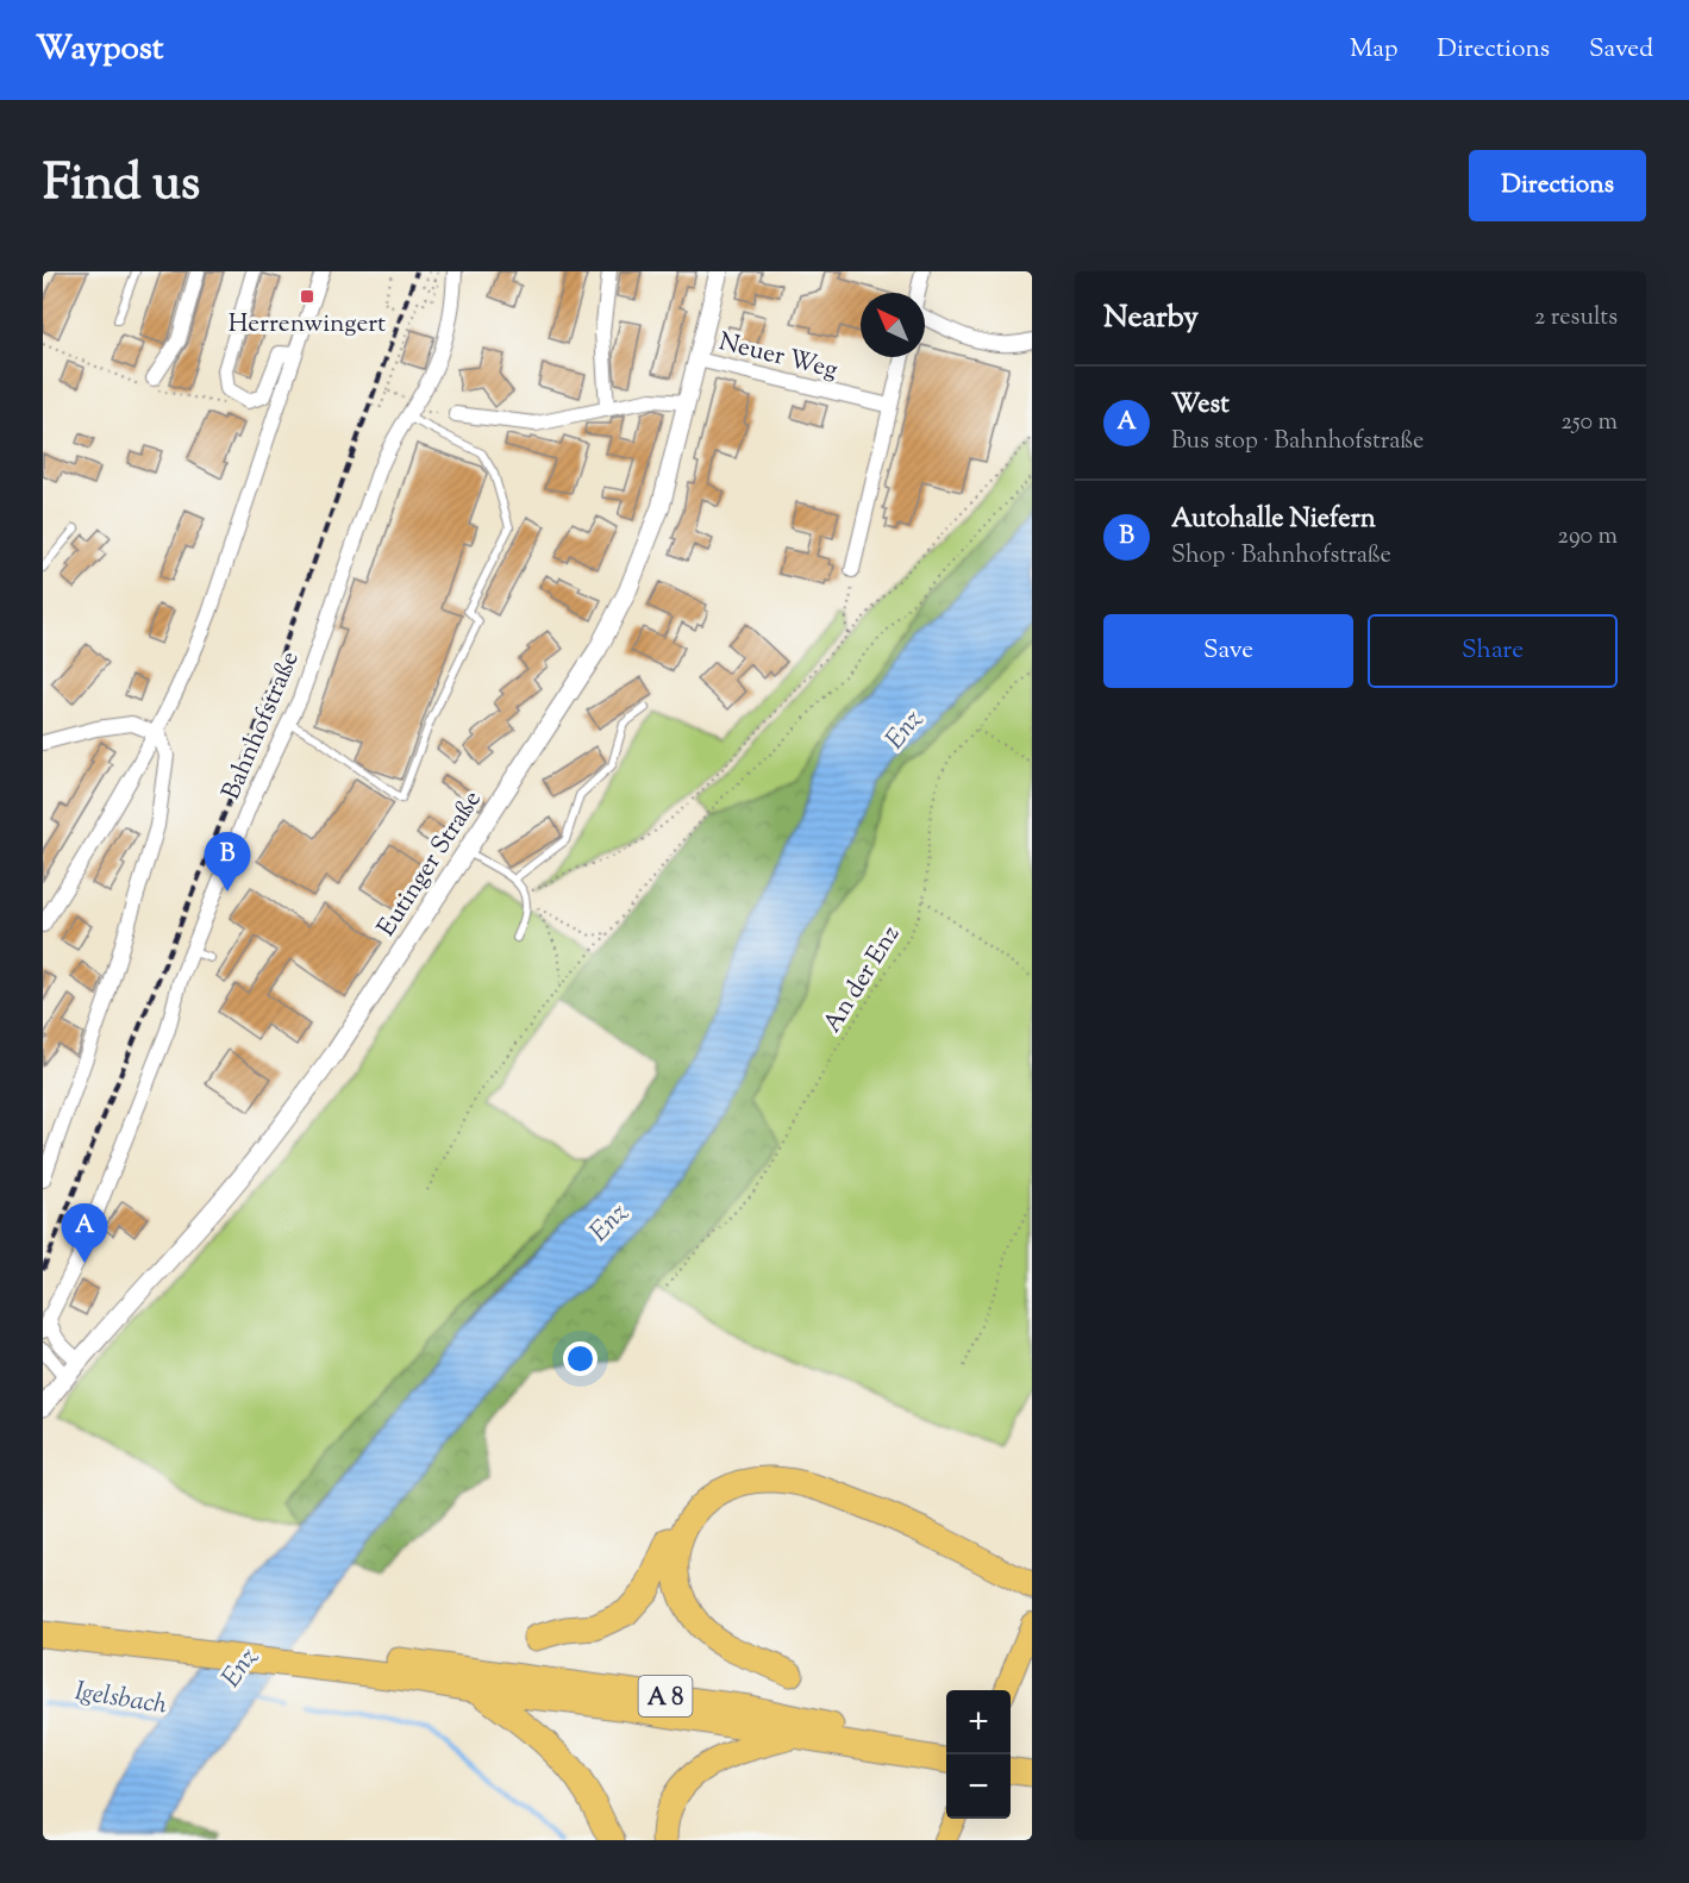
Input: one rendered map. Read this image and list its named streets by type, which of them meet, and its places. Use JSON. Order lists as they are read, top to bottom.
{
  "streets": {
    "highway": ["A 8"],
    "street": ["Neuer Weg", "Bahnhofstraße", "Eutinger Straße"],
    "path": ["An der Enz"]
  },
  "crossings": [
    ["Neuer Weg", "Eutinger Straße"]
  ],
  "water": ["Enz", "Igelsbach"],
  "places": {
    "transit": ["Herrenwingert"]
  },
  "north": "top left",
  "page": {
    "header": "Waypost",
    "nav": ["Map", "Directions", "Saved"],
    "title": "Find us",
    "buttons": [
      "Directions",
      ["Save", "Share"]
    ],
    "heading": ["Nearby", "2 results"],
    "list": [
      {
        "mark": "A",
        "name": "West",
        "note": "Bus stop · Bahnhofstraße",
        "value": "250 m"
      },
      {
        "mark": "B",
        "name": "Autohalle Niefern",
        "note": "Shop · Bahnhofstraße",
        "value": "290 m"
      }
    ],
    "pins": ["B", "A"],
    "map_buttons": ["+", "−"]
  }
}
